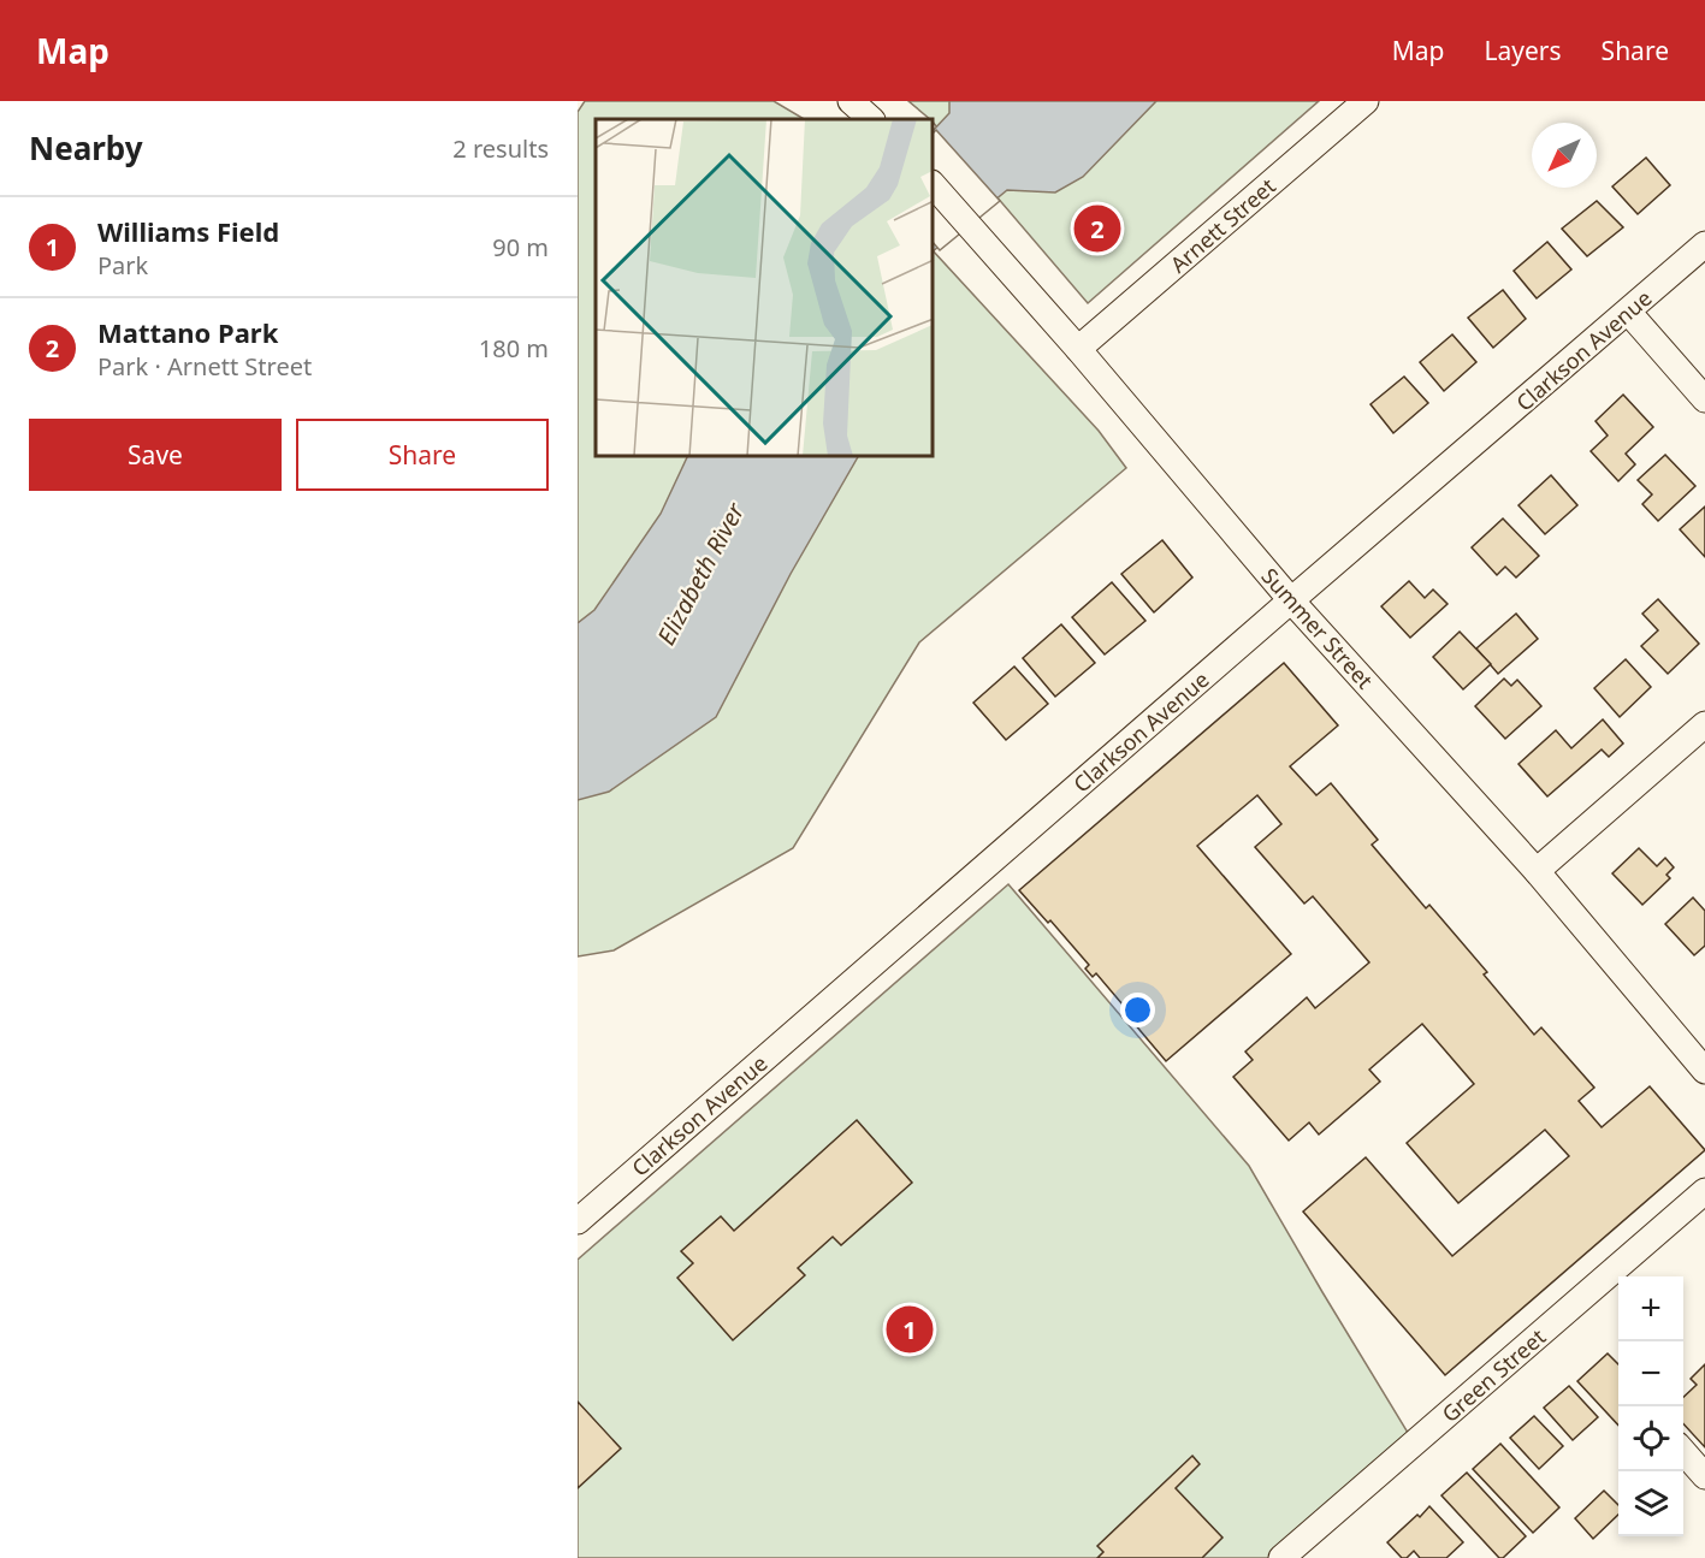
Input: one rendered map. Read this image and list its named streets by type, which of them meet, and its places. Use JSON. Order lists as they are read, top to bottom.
{
  "streets": {
    "street": [
      "Arnett Street",
      "Clarkson Avenue",
      "Summer Street",
      "Green Street"
    ]
  },
  "crossings": [
    ["Arnett Street", "Summer Street"],
    ["Clarkson Avenue", "Summer Street"]
  ],
  "water": ["Elizabeth River"],
  "north": "bottom left",
  "page": {
    "header": "Map",
    "nav": ["Map", "Layers", "Share"],
    "heading": ["Nearby", "2 results"],
    "list": [
      {
        "mark": "1",
        "name": "Williams Field",
        "note": "Park",
        "value": "90 m"
      },
      {
        "mark": "2",
        "name": "Mattano Park",
        "note": "Park · Arnett Street",
        "value": "180 m"
      }
    ],
    "pins": ["2", "1"],
    "buttons": ["Save", "Share"],
    "map_buttons": ["+", "−"]
  }
}
